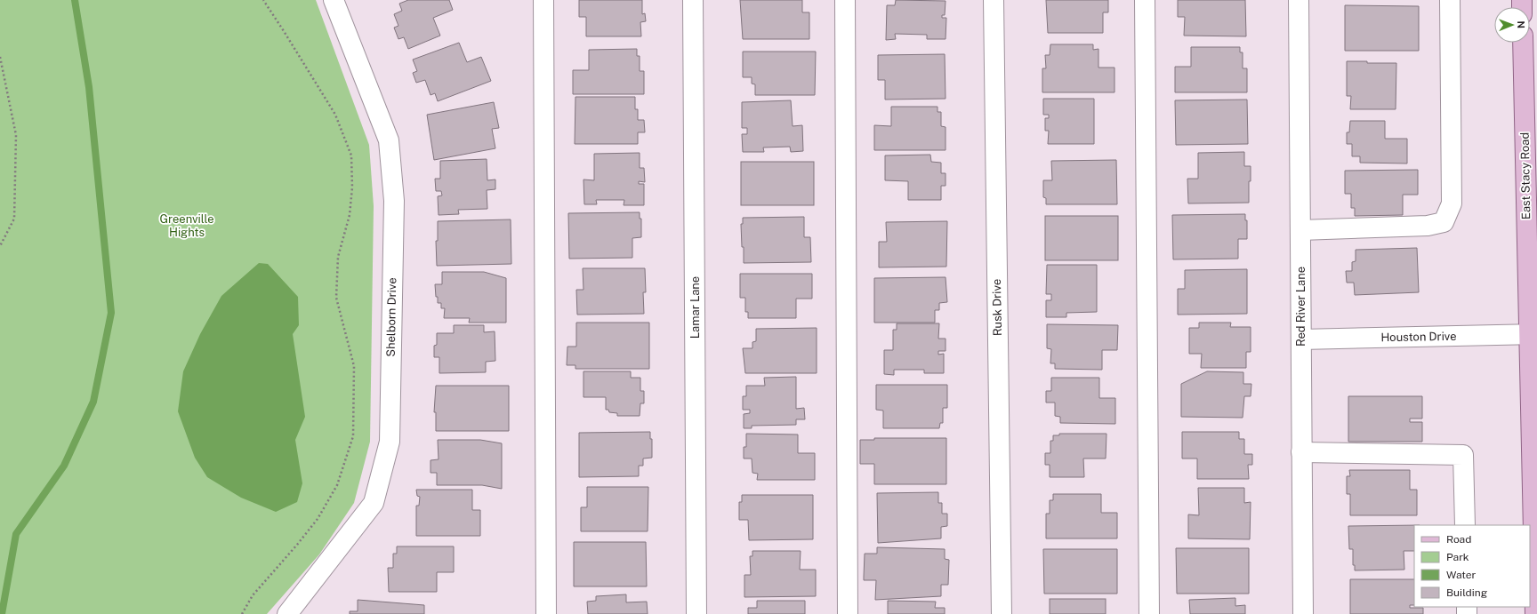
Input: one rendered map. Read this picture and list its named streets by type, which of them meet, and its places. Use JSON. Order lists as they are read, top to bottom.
{
  "streets": {
    "main road": ["East Stacy Road"],
    "street": [
      "Red River Lane",
      "Lamar Lane",
      "Rusk Drive",
      "Shelborn Drive",
      "Houston Drive"
    ]
  },
  "crossings": [
    ["East Stacy Road", "Houston Drive"],
    ["Red River Lane", "Houston Drive"]
  ],
  "parks": ["Greenville Hights"],
  "legend": [
    "Road",
    "Park",
    "Water",
    "Building"
  ],
  "north": "right"
}
